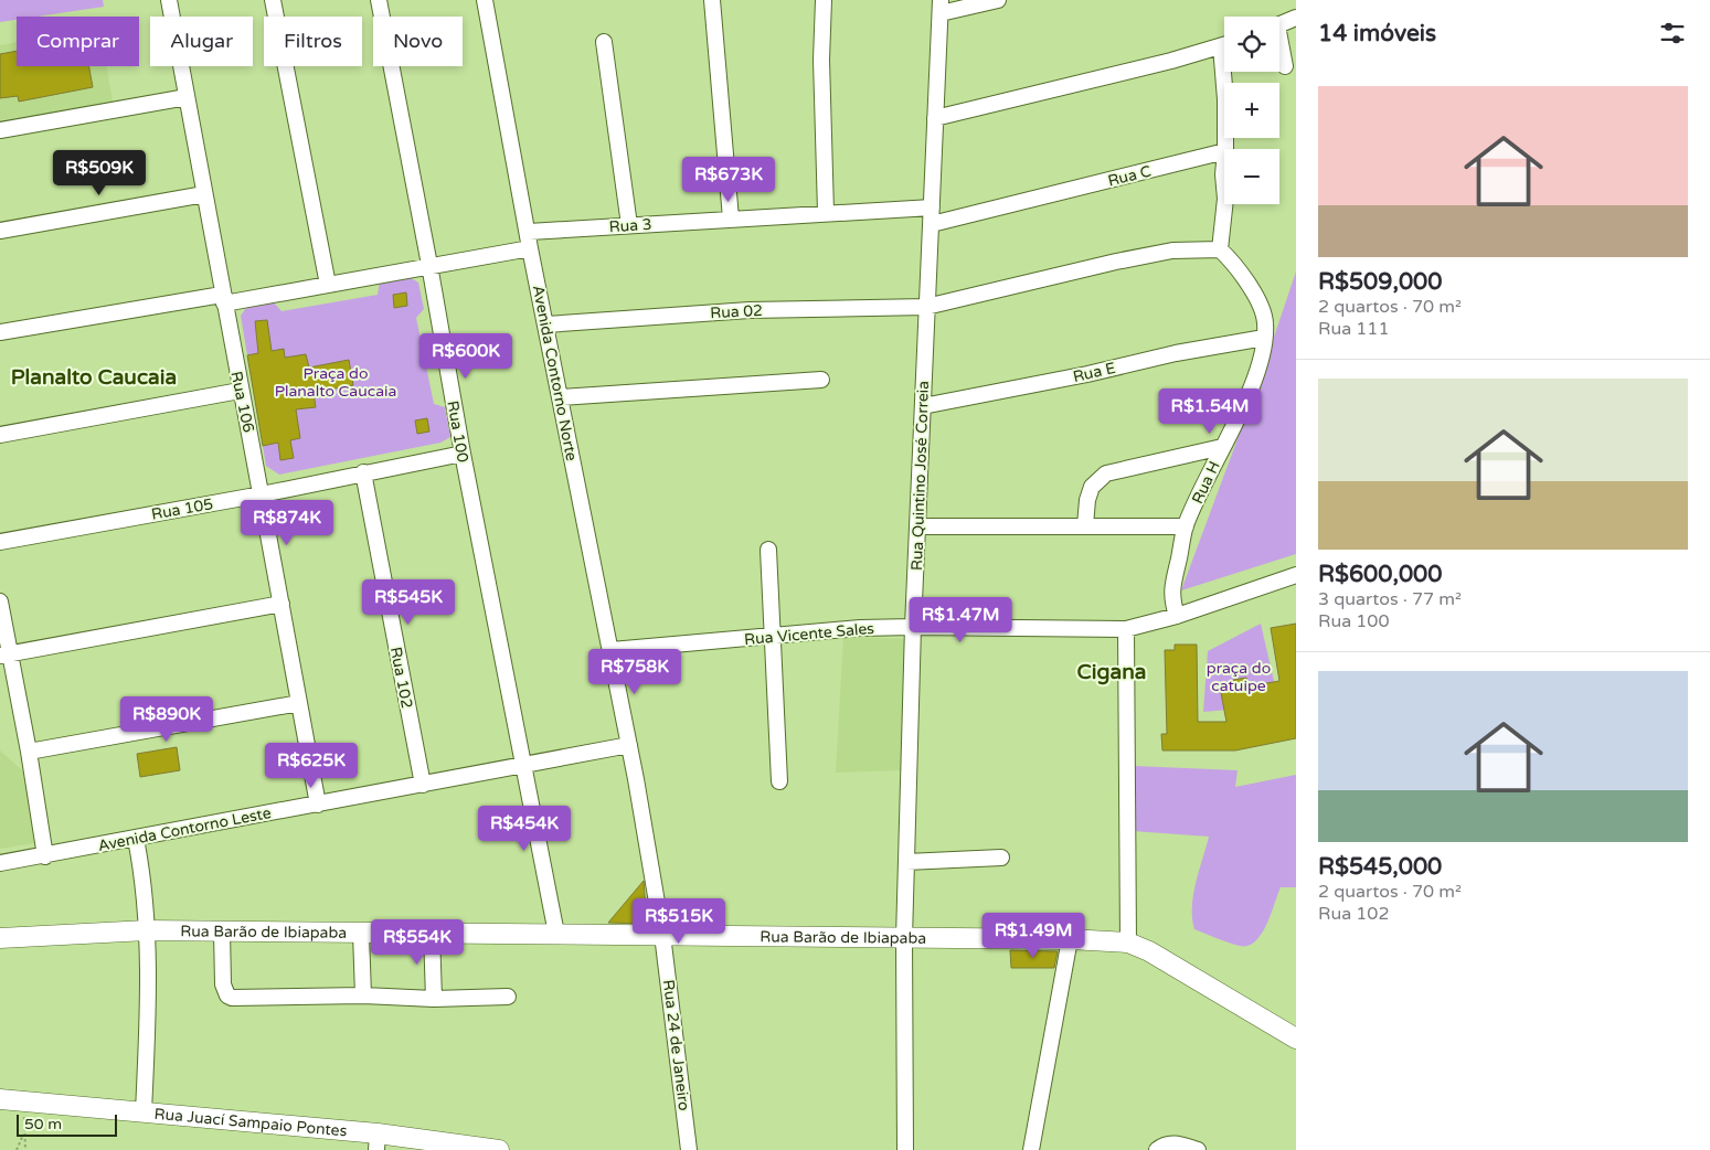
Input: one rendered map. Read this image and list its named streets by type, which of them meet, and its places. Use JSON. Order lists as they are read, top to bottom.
{
  "streets": {
    "main road": ["Rua Barão de Ibiapaba", "Rua Juací Sampaio Pontes"],
    "street": [
      "Rua C",
      "Rua 3",
      "Rua 02",
      "Rua E",
      "Avenida Contorno Norte",
      "Rua 106",
      "Rua 100",
      "Rua Quintino José Correia",
      "Rua H",
      "Rua 105",
      "Rua Vicente Sales",
      "Rua 102",
      "Avenida Contorno Leste",
      "Rua 24 de Janeiro"
    ]
  },
  "crossings": [
    ["Rua C", "Rua Quintino José Correia"],
    ["Rua 3", "Avenida Contorno Norte"],
    ["Rua 3", "Rua Quintino José Correia"],
    ["Rua 02", "Avenida Contorno Norte"],
    ["Rua 02", "Rua Quintino José Correia"],
    ["Rua 02", "Rua H"],
    ["Rua E", "Rua Quintino José Correia"],
    ["Rua E", "Rua H"],
    ["Avenida Contorno Norte", "Rua Vicente Sales"],
    ["Avenida Contorno Norte", "Avenida Contorno Leste"],
    ["Avenida Contorno Norte", "Rua 24 de Janeiro"],
    ["Rua 106", "Rua 105"],
    ["Rua 106", "Avenida Contorno Leste"],
    ["Rua 100", "Rua 105"],
    ["Rua 100", "Avenida Contorno Leste"],
    ["Rua 100", "Rua Barão de Ibiapaba"],
    ["Rua Quintino José Correia", "Rua Vicente Sales"],
    ["Rua Quintino José Correia", "Rua Barão de Ibiapaba"],
    ["Rua H", "Rua Vicente Sales"],
    ["Rua 105", "Rua 102"],
    ["Rua 102", "Avenida Contorno Leste"],
    ["Avenida Contorno Leste", "Rua 24 de Janeiro"],
    ["Rua Barão de Ibiapaba", "Rua 24 de Janeiro"]
  ],
  "districts": ["Planalto Caucaia", "Cigana"],
  "parks": ["Praça do Planalto Caucaia", "praça do catuipe"],
  "scale_bar": "50 m",
  "page": {
    "heading": "14 imóveis",
    "map_buttons": ["+", "−"],
    "chip": [
      "Comprar",
      "Alugar",
      "Filtros",
      "Novo"
    ],
    "list": [
      {
        "name": "R$509,000",
        "note": "2 quartos · 70 m² · Rua 111"
      },
      {
        "name": "R$600,000",
        "note": "3 quartos · 77 m² · Rua 100"
      },
      {
        "name": "R$545,000",
        "note": "2 quartos · 70 m² · Rua 102"
      }
    ],
    "price": [
      "R$509K",
      "R$673K",
      "R$600K",
      "R$1.54M",
      "R$874K",
      "R$545K",
      "R$1.47M",
      "R$758K",
      "R$890K",
      "R$625K",
      "R$454K",
      "R$515K",
      "R$1.49M",
      "R$554K"
    ],
    "scale": "50 m"
  }
}
